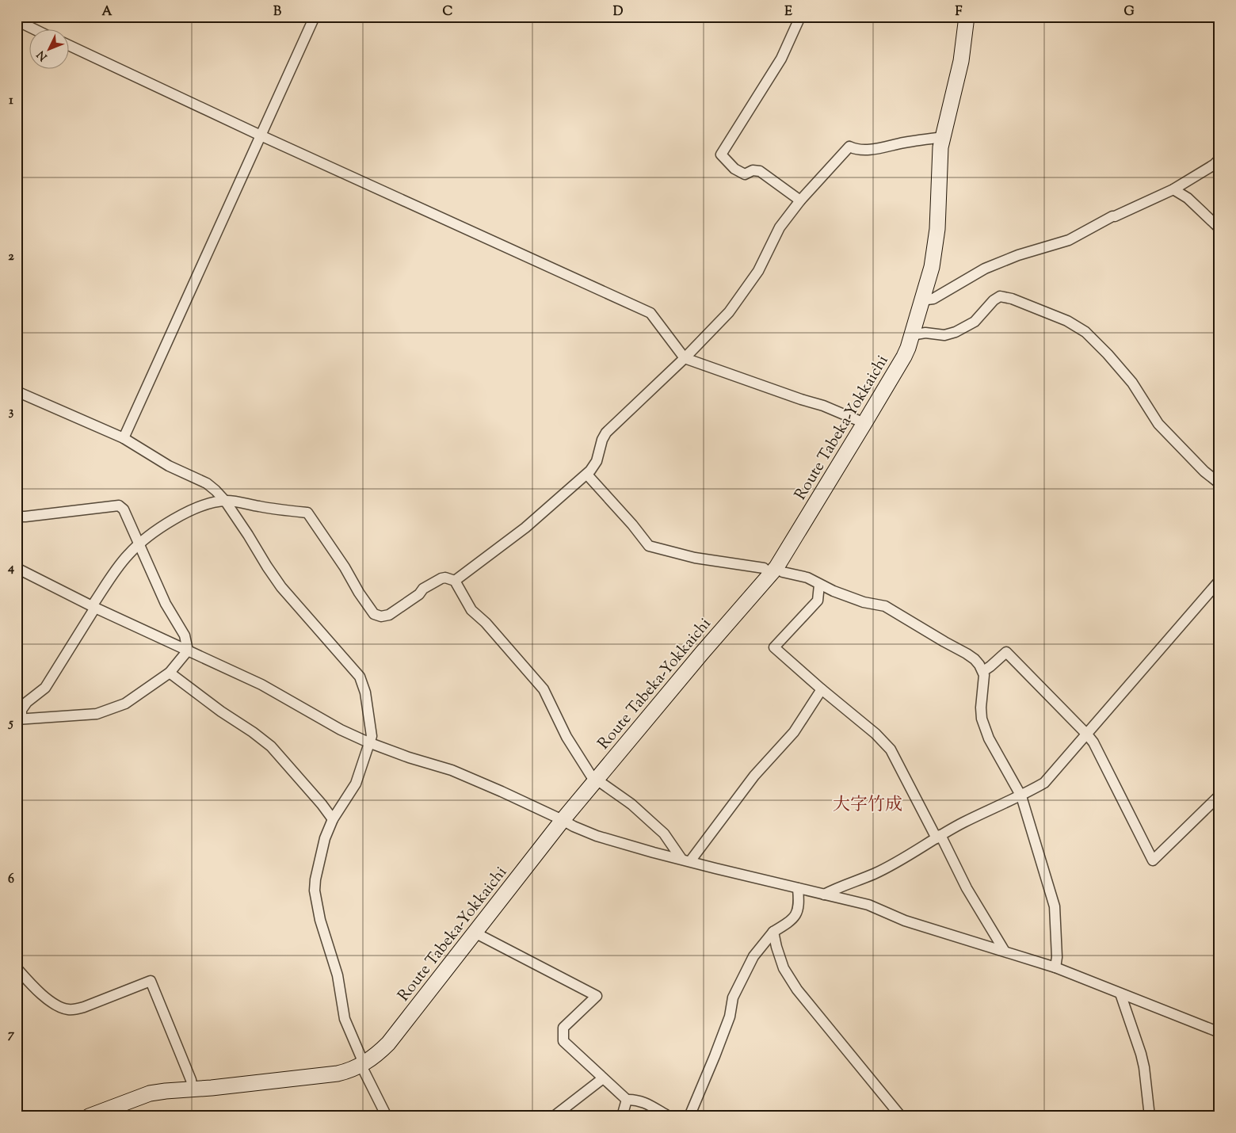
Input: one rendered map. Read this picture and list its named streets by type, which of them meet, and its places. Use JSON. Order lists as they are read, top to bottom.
{
  "streets": {
    "main road": ["Route Tabeka-Yokkaichi"]
  },
  "districts": ["大字竹成"],
  "north": "bottom left",
  "grid": {
    "columns": [
      "A",
      "B",
      "C",
      "D",
      "E",
      "F",
      "G"
    ],
    "rows": [
      "1",
      "2",
      "3",
      "4",
      "5",
      "6",
      "7"
    ]
  }
}
